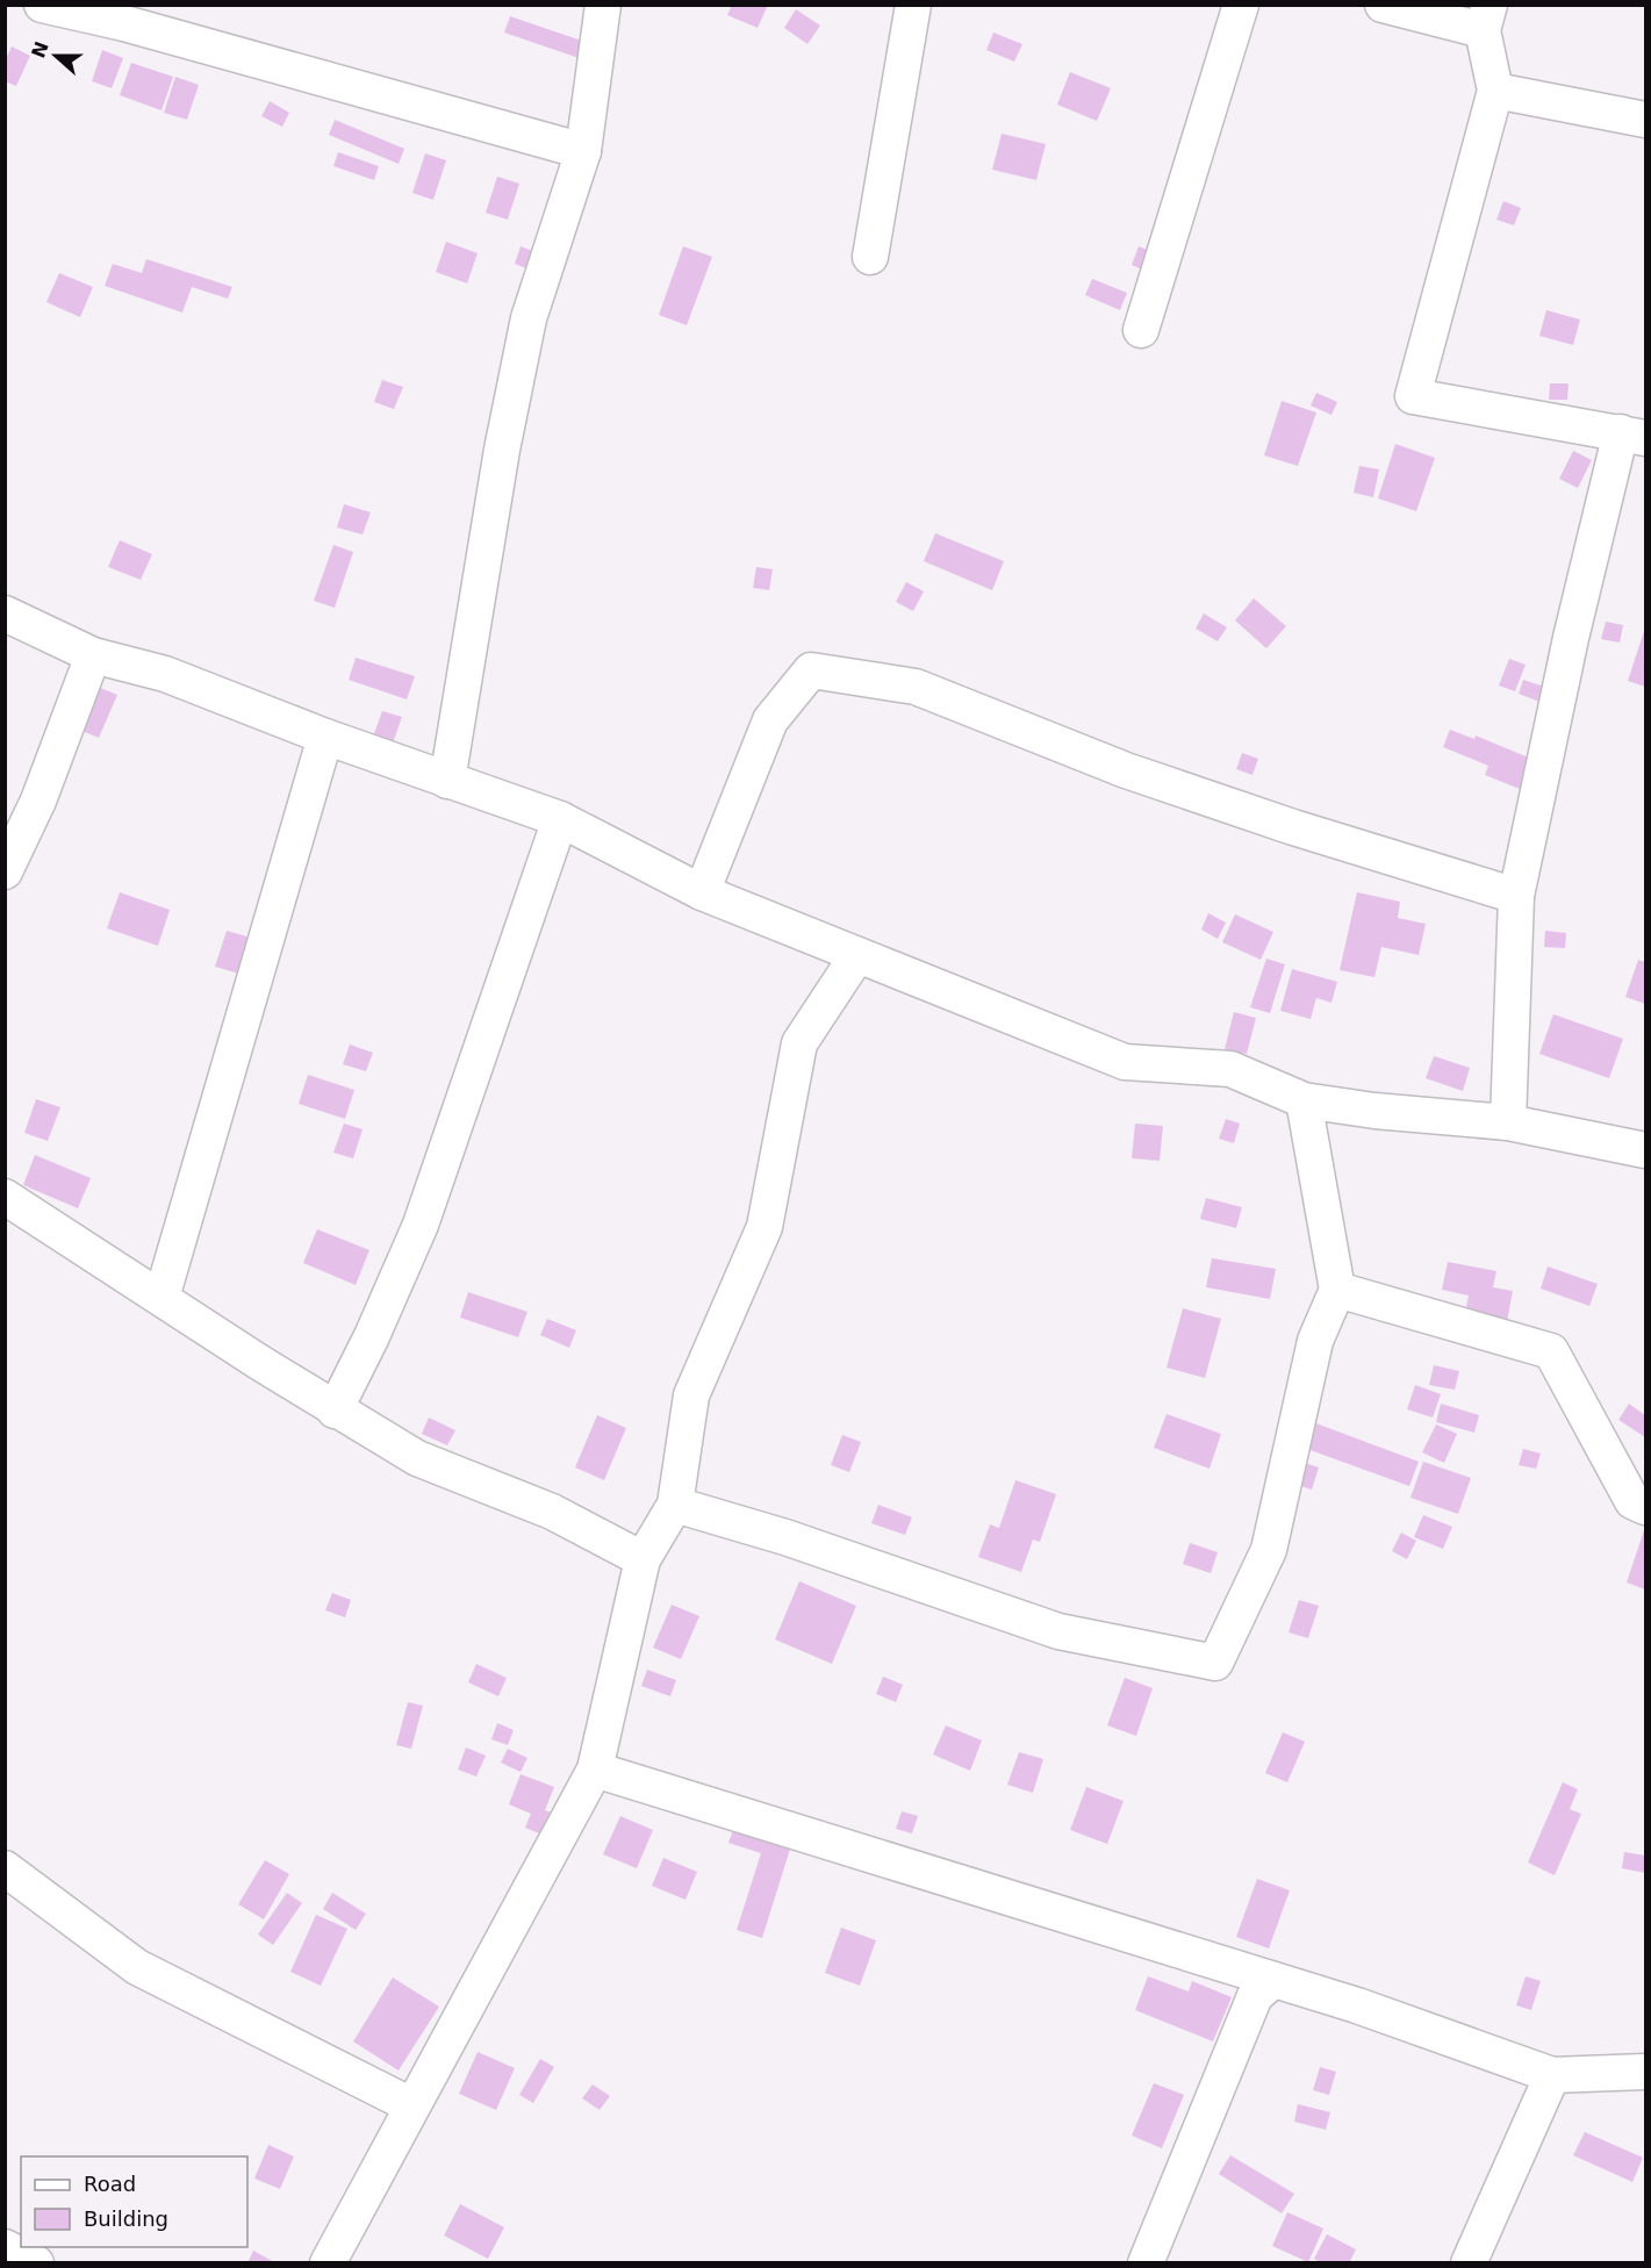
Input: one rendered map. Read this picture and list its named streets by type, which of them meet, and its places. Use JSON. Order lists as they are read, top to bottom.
{
  "legend": ["Road", "Building"],
  "north": "left"
}
